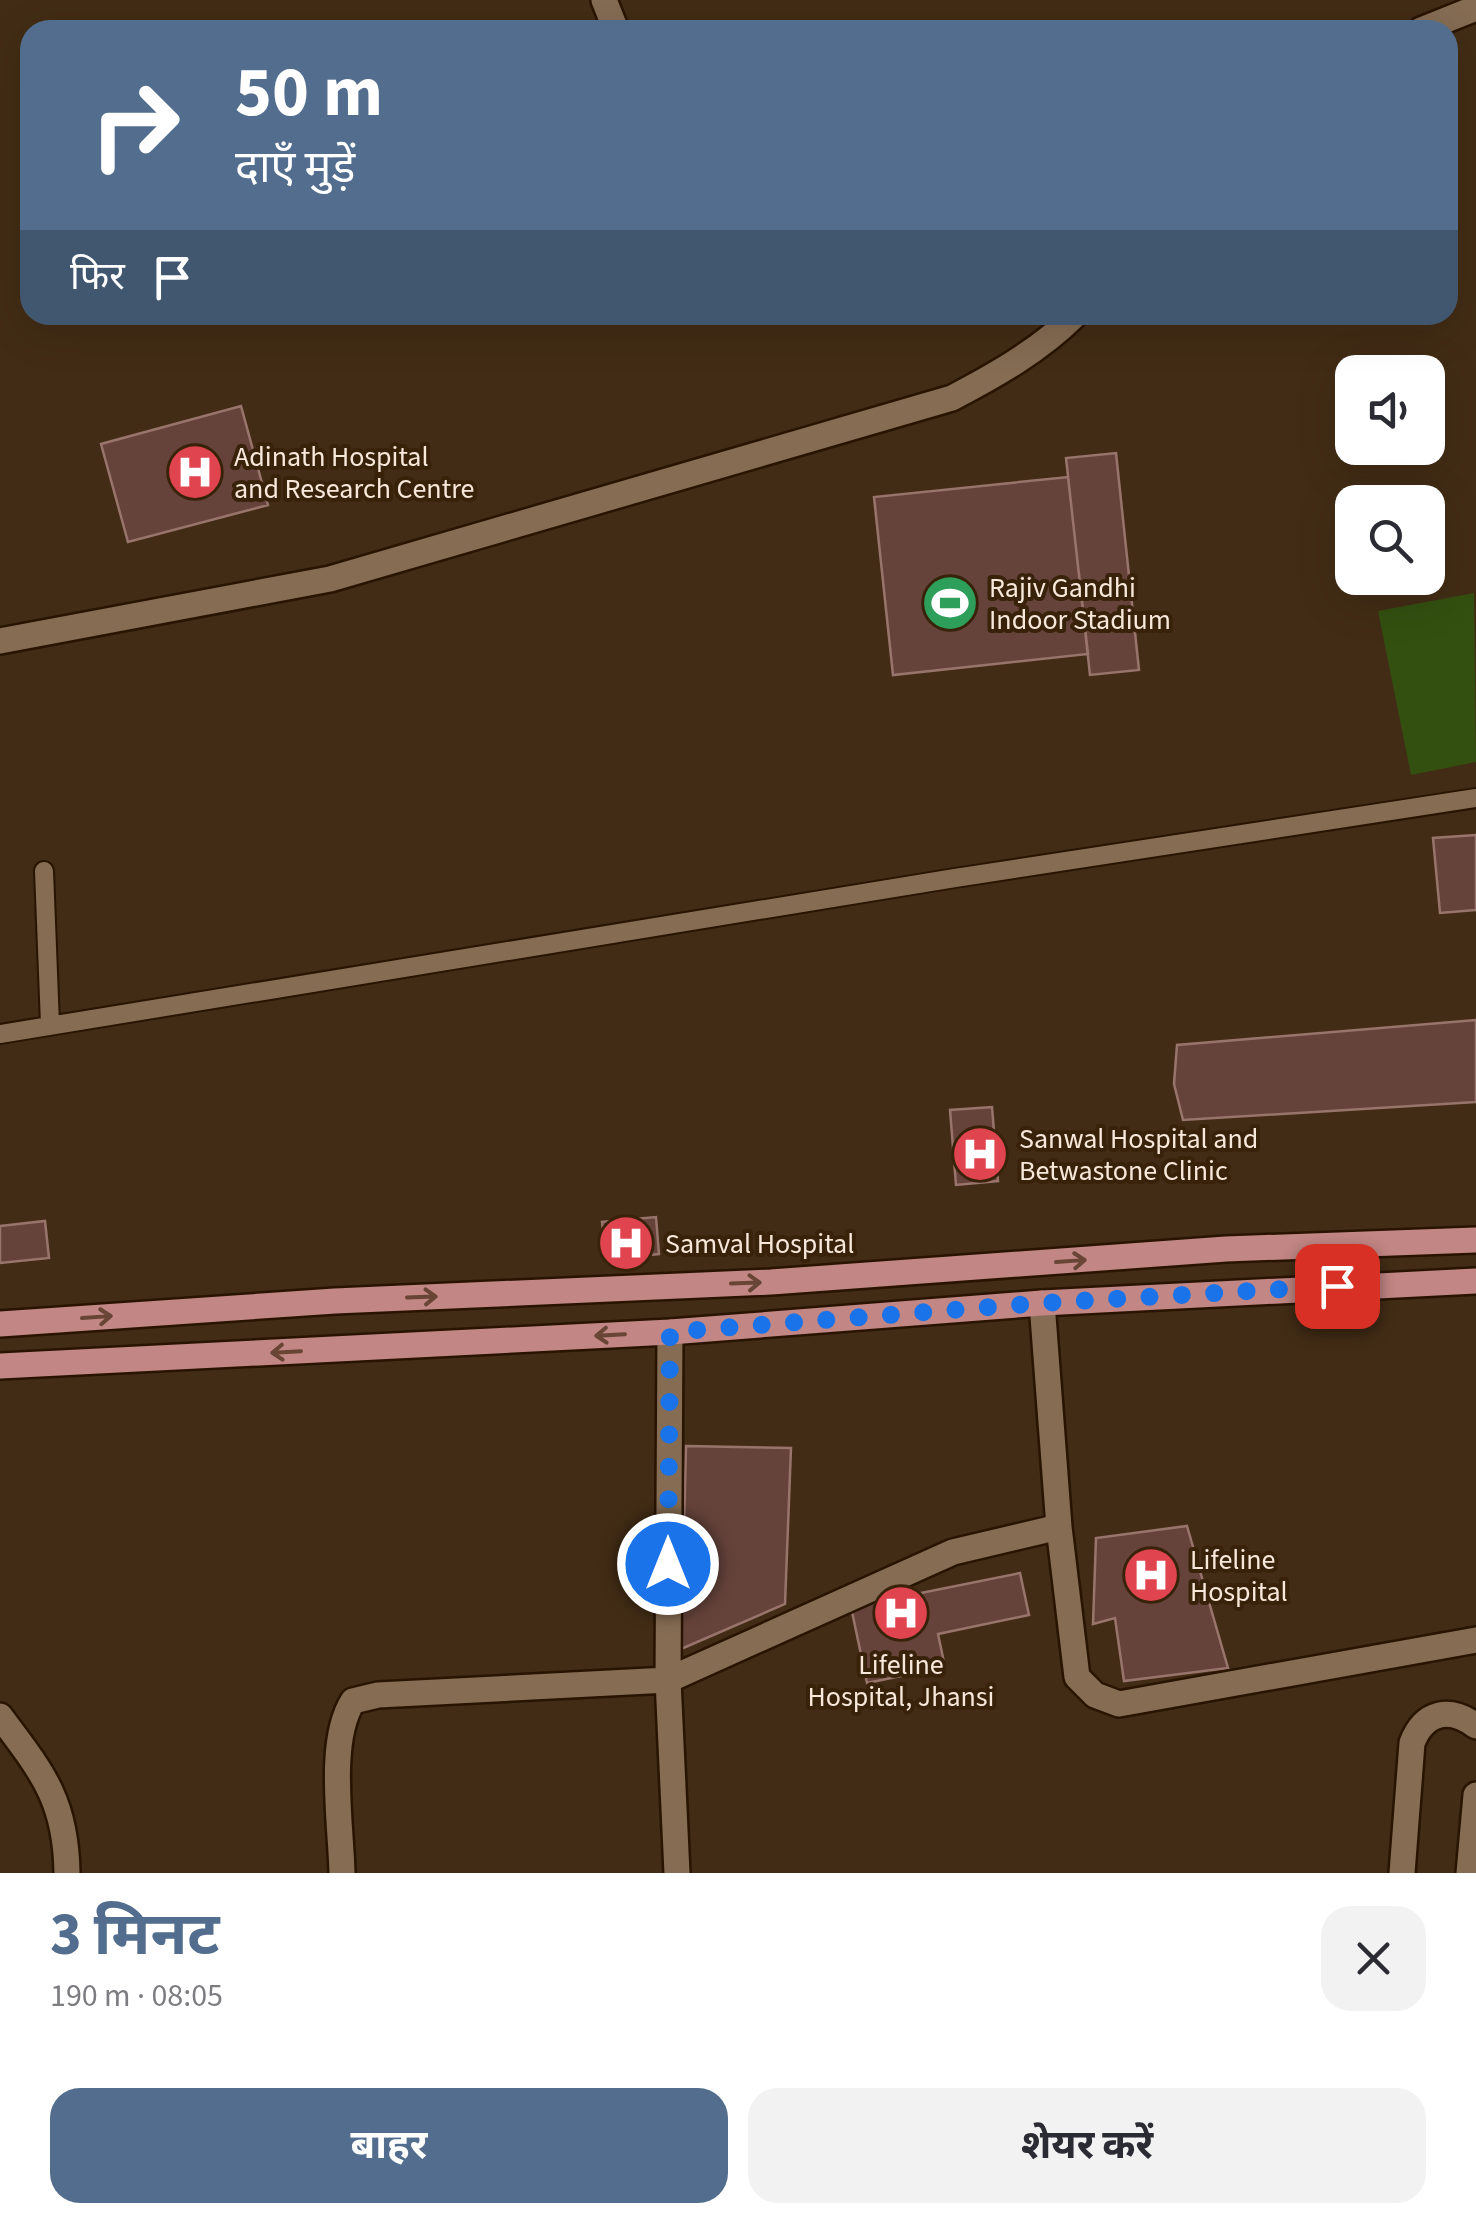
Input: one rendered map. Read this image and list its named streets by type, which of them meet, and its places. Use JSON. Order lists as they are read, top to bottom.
{
  "places": {
    "hospital": [
      "Adinath Hospital and Research Centre",
      "Sanwal Hospital and Betwastone Clinic",
      "Samval Hospital",
      "Lifeline Hospital",
      "Lifeline Hospital, Jhansi"
    ],
    "sports": ["Rajiv Gandhi Indoor Stadium"]
  },
  "page": {
    "turn": ["50 m", "दाएँ मुड़ें"],
    "then": "फिर",
    "heading": ["3 मिनट", "190 m · 08:05"],
    "buttons": ["बाहर", "शेयर करें"]
  }
}
